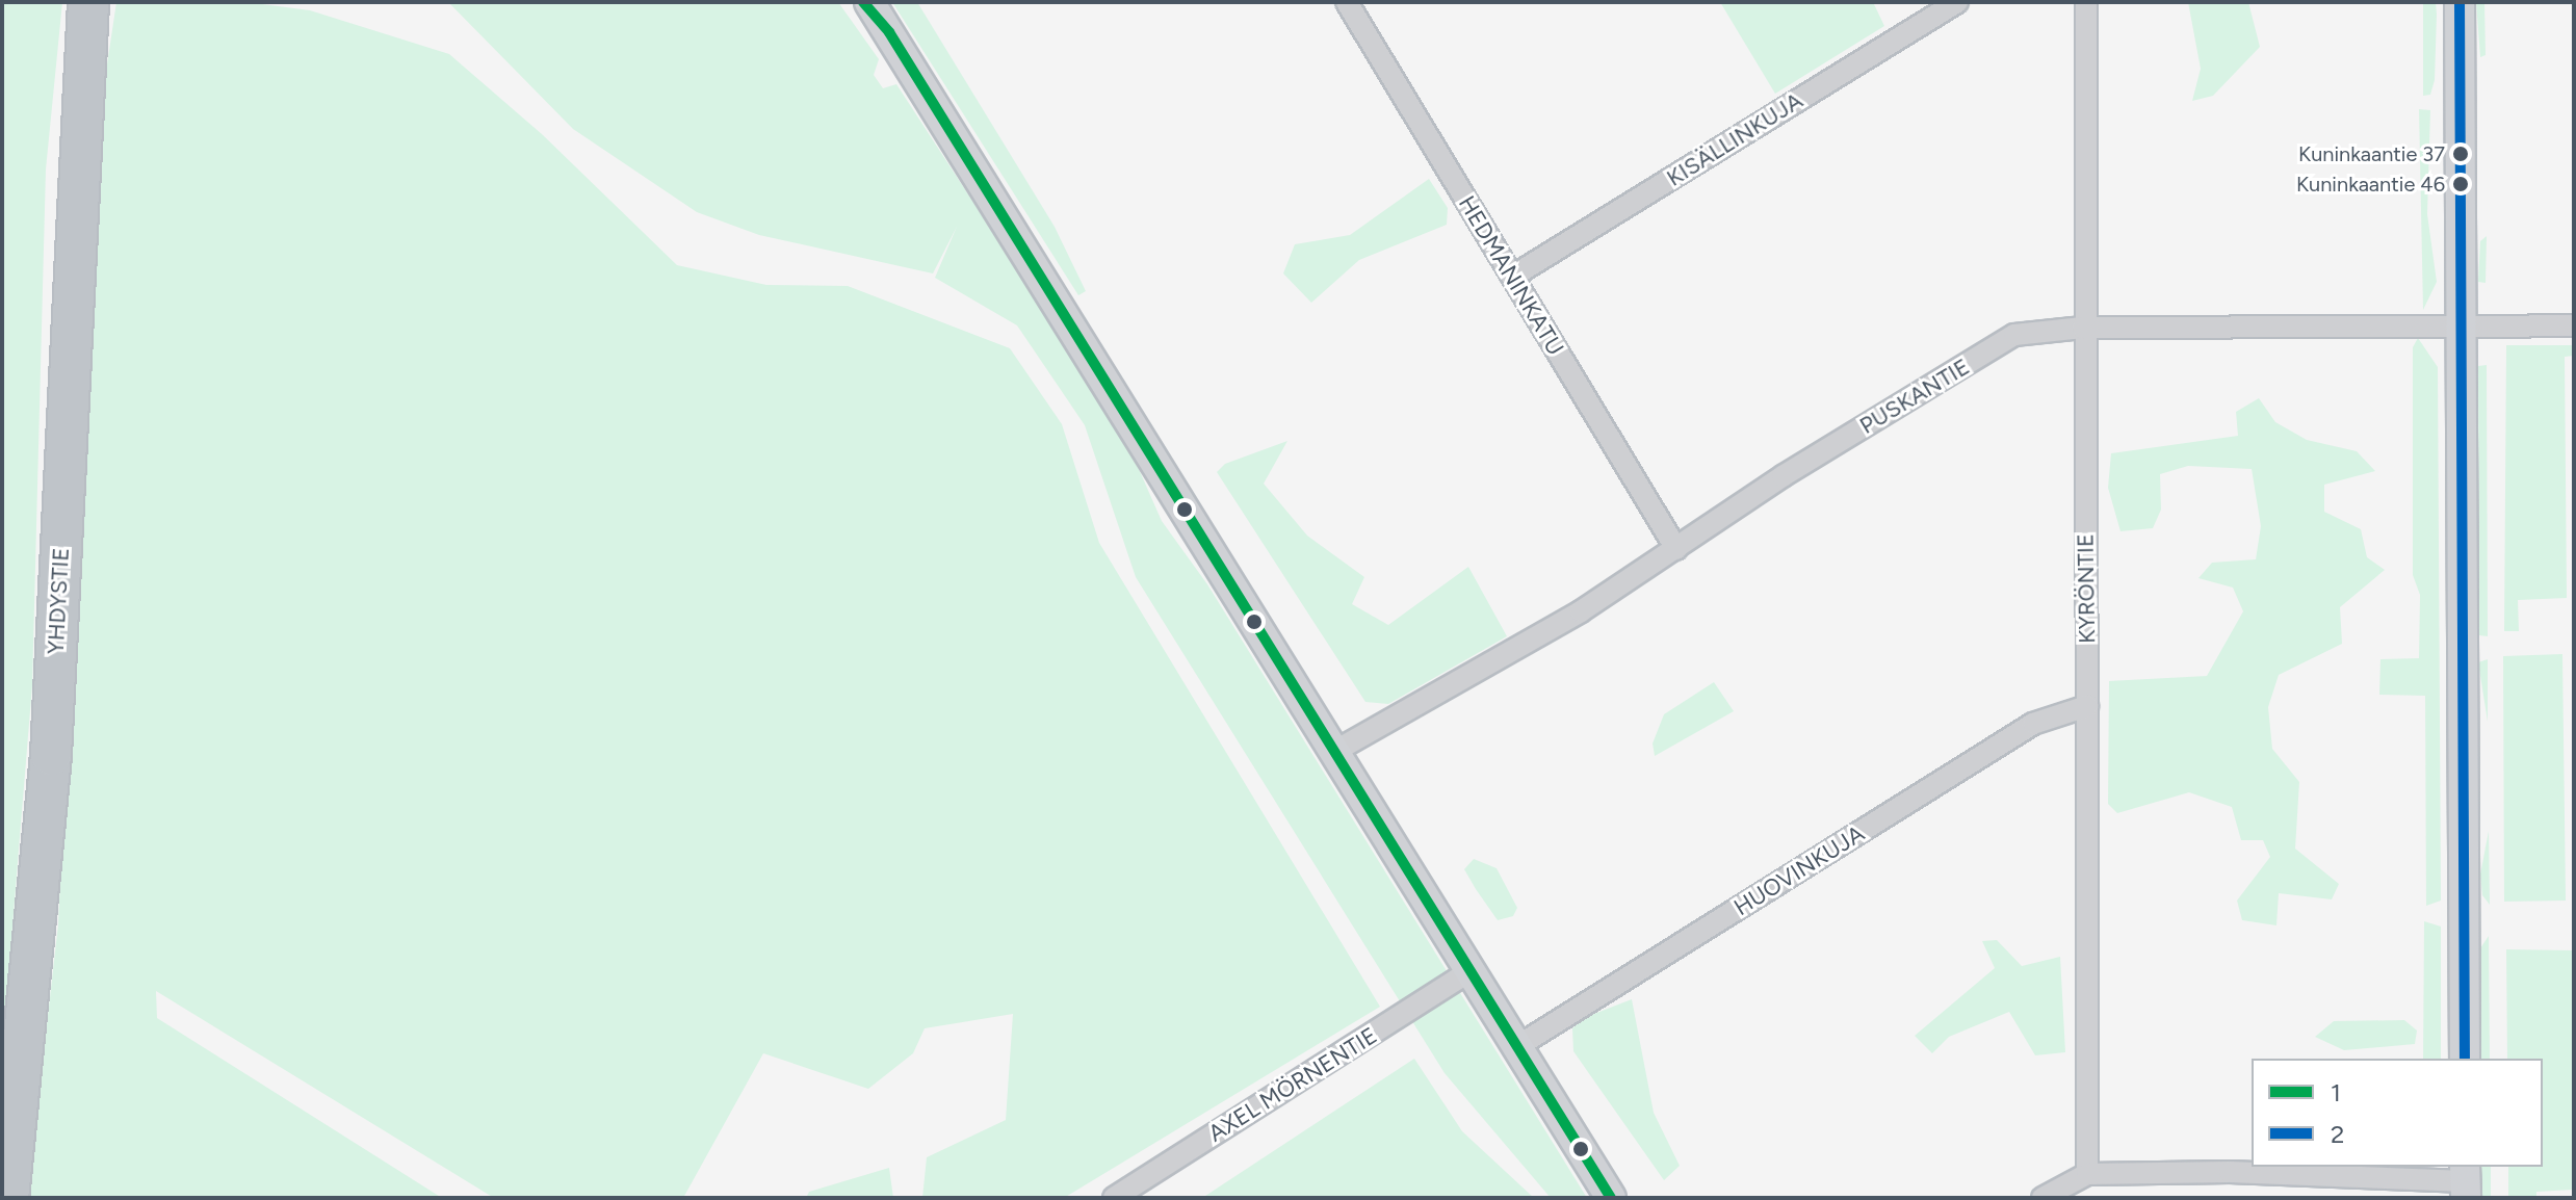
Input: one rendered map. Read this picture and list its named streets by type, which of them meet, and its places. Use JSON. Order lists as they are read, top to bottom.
{
  "streets": {
    "highway": ["YHDYSTIE"],
    "street": [
      "KISÄLLINKUJA",
      "HEDMANINKATU",
      "PUSKANTIE",
      "KYRÖNTIE",
      "HUOVINKUJA",
      "AXEL MÖRNENTIE"
    ]
  },
  "crossings": [
    ["KISÄLLINKUJA", "HEDMANINKATU"],
    ["HEDMANINKATU", "PUSKANTIE"],
    ["PUSKANTIE", "KYRÖNTIE"],
    ["KYRÖNTIE", "HUOVINKUJA"]
  ],
  "places": ["Kuninkaantie 37", "Kuninkaantie 46"],
  "lines": ["transit line 1", "transit line 2"],
  "legend": ["1", "2"]
}
